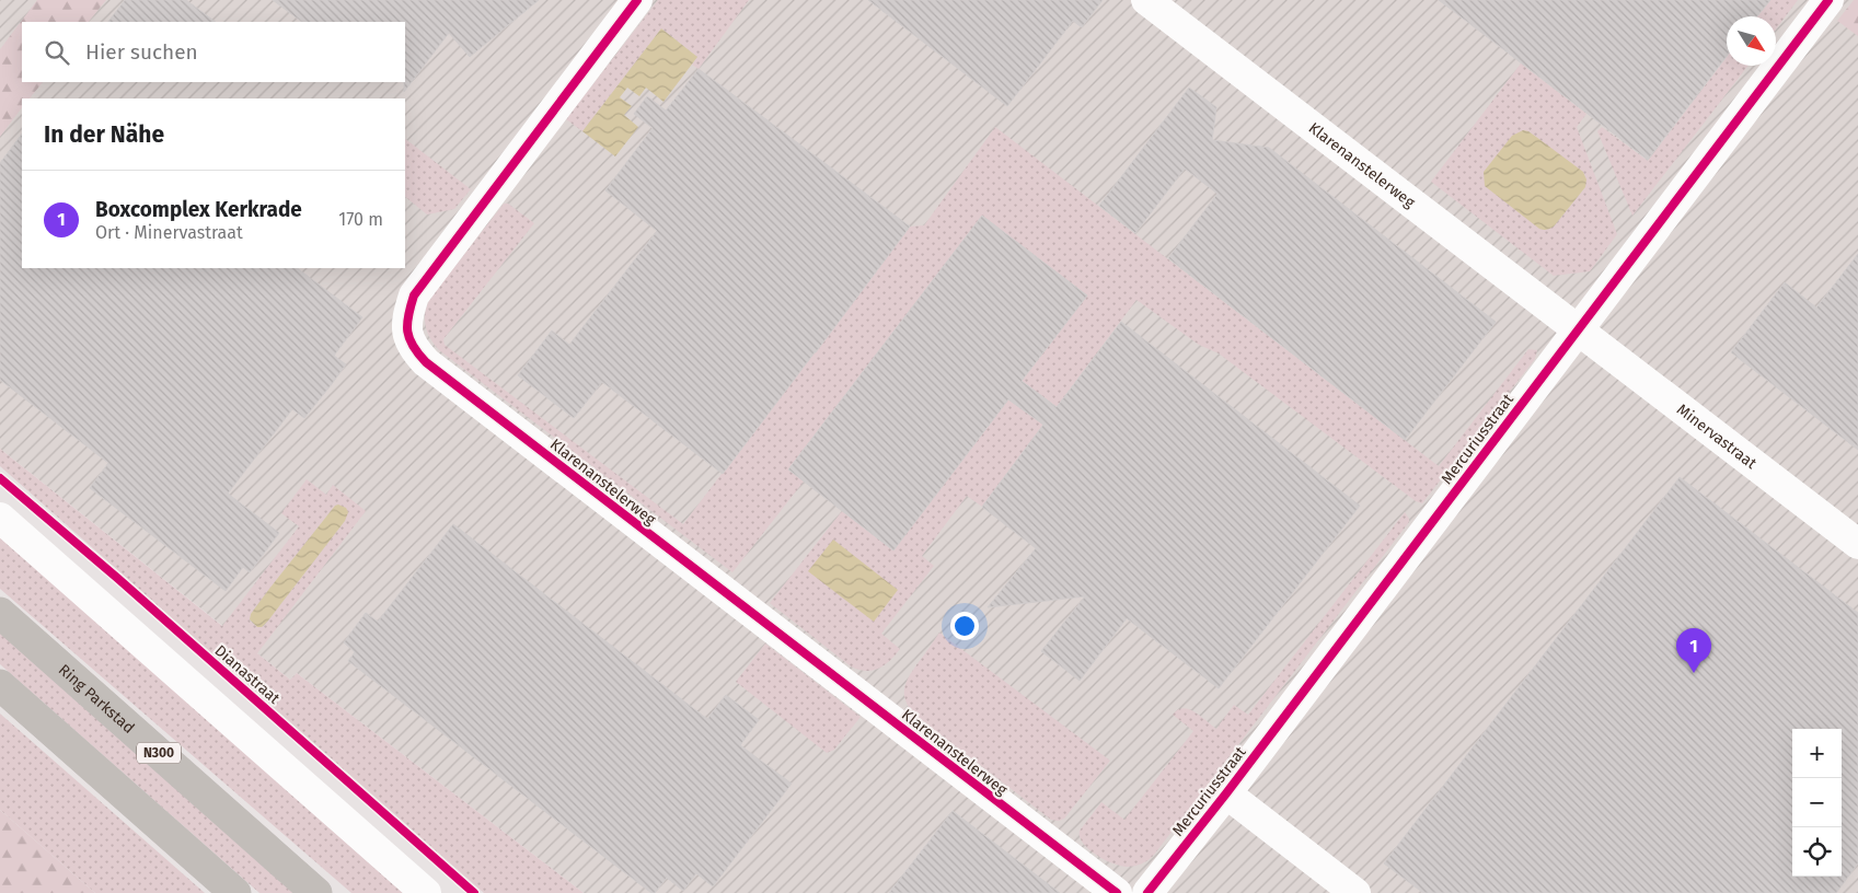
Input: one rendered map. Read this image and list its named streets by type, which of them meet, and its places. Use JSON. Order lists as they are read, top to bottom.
{
  "streets": {
    "highway": ["Ring Parkstad", "N300"],
    "street": ["Klarenanstelerweg", "Minervastraat", "Mercuriusstraat"],
    "cycle path": ["Dianastraat"]
  },
  "crossings": [
    ["Klarenanstelerweg", "Minervastraat"],
    ["Klarenanstelerweg", "Mercuriusstraat"],
    ["Minervastraat", "Mercuriusstraat"]
  ],
  "north": "bottom right",
  "page": {
    "search": "Hier suchen",
    "heading": "In der Nähe",
    "list": [
      {
        "mark": "1",
        "name": "Boxcomplex Kerkrade",
        "note": "Ort · Minervastraat",
        "value": "170 m"
      }
    ],
    "pins": "1",
    "map_buttons": ["+", "−"]
  }
}
